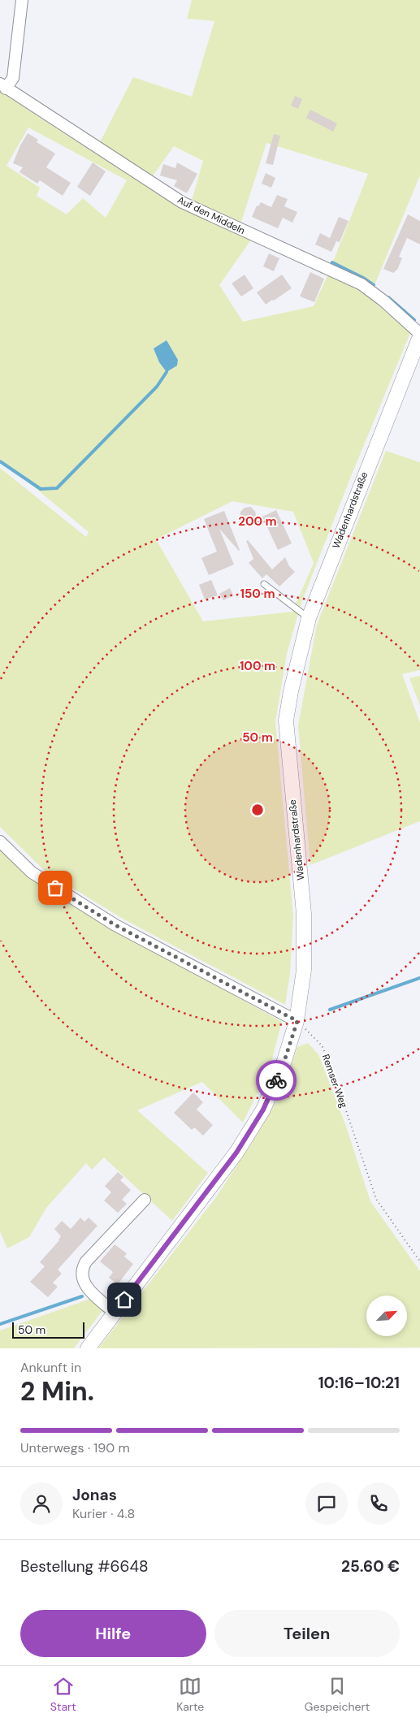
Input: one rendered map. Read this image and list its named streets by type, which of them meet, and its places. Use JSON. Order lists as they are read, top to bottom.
{
  "streets": {
    "street": ["Auf den Middeln", "Wadenhardstraße"],
    "path": ["Remser Weg"]
  },
  "crossings": [
    ["Auf den Middeln", "Wadenhardstraße"],
    ["Wadenhardstraße", "Remser Weg"]
  ],
  "scale_bar": "50 m",
  "north": "top right",
  "page": {
    "scale": "50 m",
    "heading": ["2 Min.", "Ankunft in", "10:16–10:21"],
    "panel": [
      "Jonas",
      "Kurier · 4.8",
      "Bestellung #6648",
      "25.60 €"
    ],
    "bar": "Unterwegs · 190 m",
    "buttons": ["Hilfe", "Teilen"],
    "tabs": ["Start", "Karte", "Gespeichert"]
  },
  "rings": [
    "200 m",
    "150 m",
    "100 m",
    "50 m"
  ]
}
